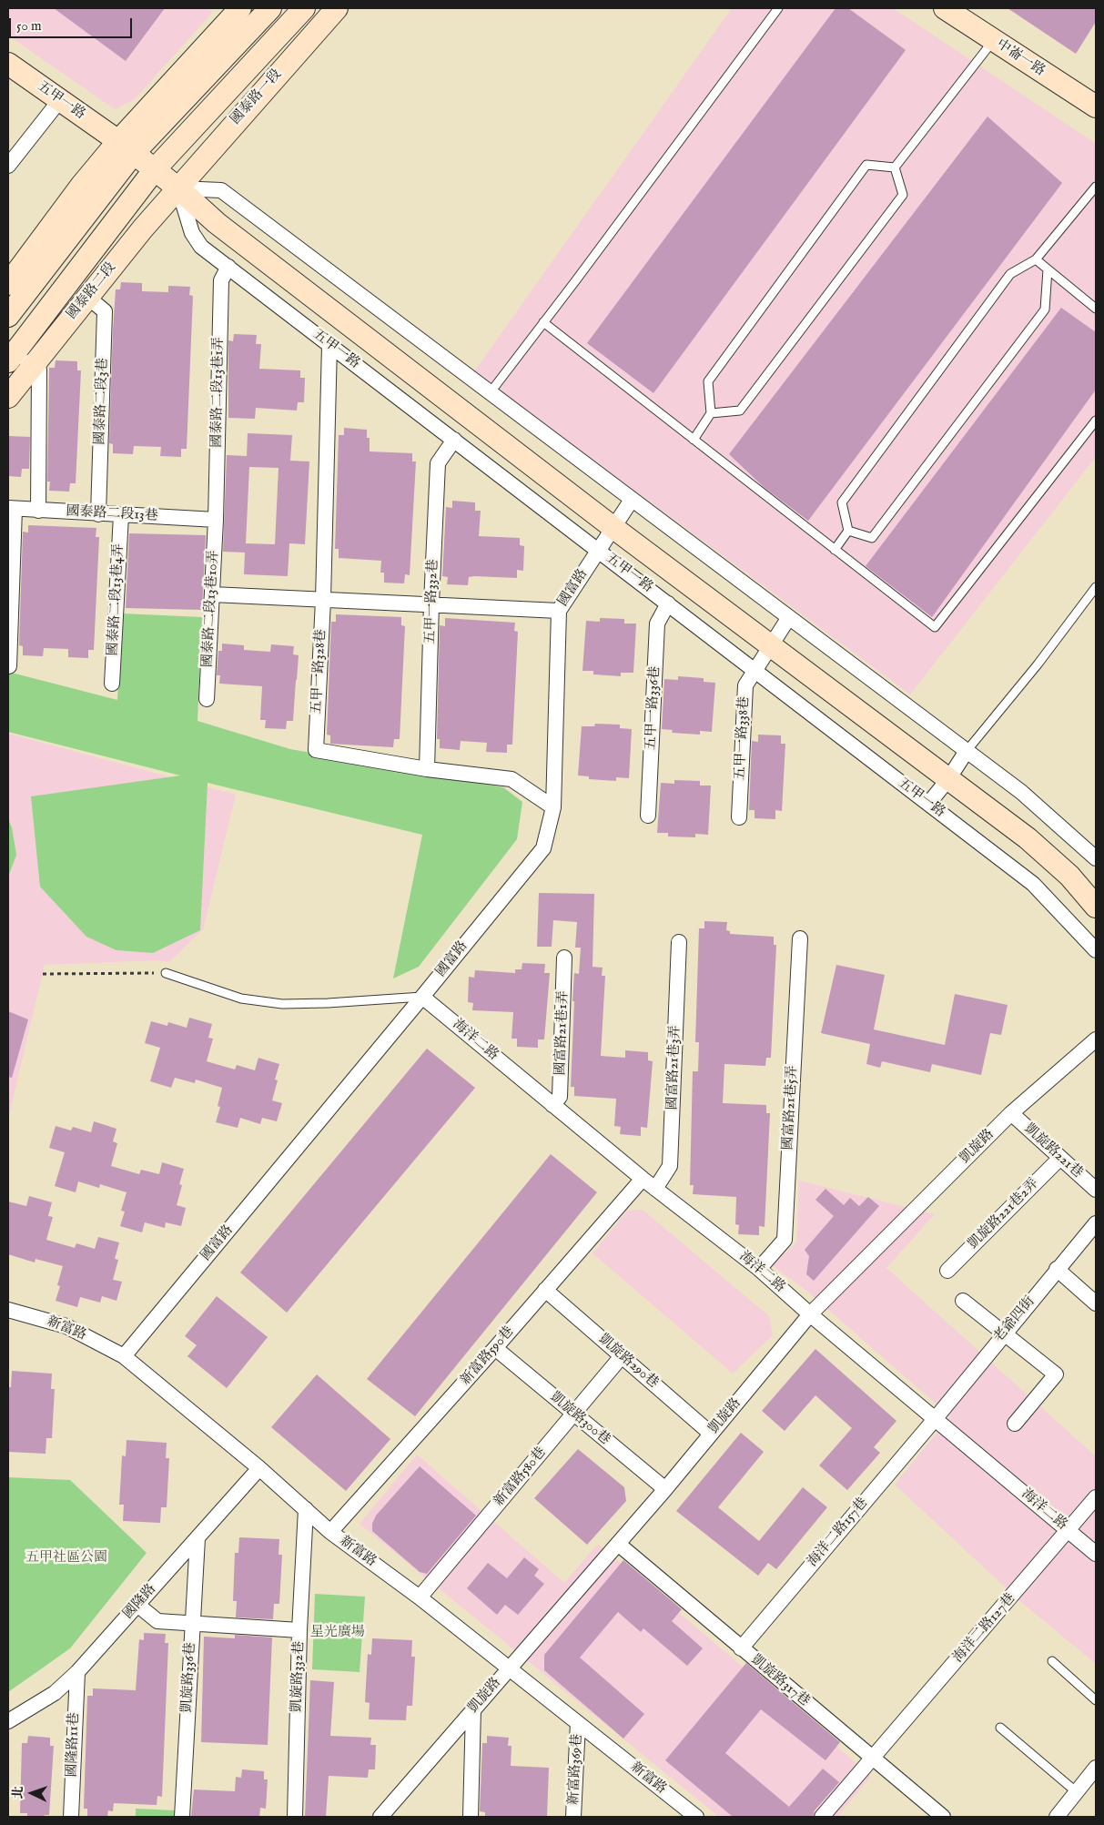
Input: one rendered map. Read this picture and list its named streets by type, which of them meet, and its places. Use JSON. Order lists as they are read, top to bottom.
{
  "streets": {
    "street": [
      "中崙一路",
      "國泰路一段",
      "五甲一路",
      "國泰路二段",
      "國泰路二段13巷1弄",
      "國泰路二段3巷",
      "國泰路二段13巷",
      "國富路",
      "國泰路二段13巷4弄",
      "五甲一路332巷",
      "國泰路二段13巷10弄",
      "五甲一路328巷",
      "五甲一路336巷",
      "五甲一路338巷",
      "國富路21巷1弄",
      "海洋二路",
      "國富路21巷3弄",
      "國富路21巷5弄",
      "凱旋路",
      "凱旋路221巷",
      "凱旋路221巷2弄",
      "老爺四街",
      "新富路",
      "新富路590巷",
      "凱旋路290巷",
      "凱旋路300巷",
      "新富路580巷",
      "海洋二路157巷",
      "國隆路",
      "海洋二路127巷",
      "凱旋路332巷",
      "凱旋路336巷",
      "凱旋路317巷",
      "國隆路11巷",
      "新富路369巷"
    ]
  },
  "crossings": [
    ["國泰路一段", "五甲一路"],
    ["國泰路一段", "國泰路二段"],
    ["五甲一路", "國泰路二段"],
    ["五甲一路", "國泰路二段13巷1弄"],
    ["五甲一路", "國富路"],
    ["五甲一路", "五甲一路332巷"],
    ["五甲一路", "五甲一路328巷"],
    ["五甲一路", "五甲一路336巷"],
    ["五甲一路", "五甲一路338巷"],
    ["國泰路二段", "國泰路二段3巷"],
    ["國泰路二段13巷1弄", "國泰路二段13巷"],
    ["國泰路二段13巷1弄", "國泰路二段13巷10弄"],
    ["國泰路二段3巷", "國泰路二段13巷"],
    ["國泰路二段13巷", "國泰路二段13巷4弄"],
    ["國泰路二段13巷", "國泰路二段13巷10弄"],
    ["國富路", "五甲一路328巷"],
    ["國富路", "海洋二路"],
    ["國富路", "新富路"],
    ["五甲一路332巷", "五甲一路328巷"],
    ["國富路21巷1弄", "海洋二路"],
    ["海洋二路", "國富路21巷3弄"],
    ["海洋二路", "國富路21巷5弄"],
    ["海洋二路", "凱旋路"],
    ["海洋二路", "老爺四街"],
    ["海洋二路", "新富路590巷"],
    ["海洋二路", "海洋二路157巷"],
    ["海洋二路", "海洋二路127巷"],
    ["凱旋路", "凱旋路221巷"],
    ["凱旋路", "新富路"],
    ["凱旋路", "凱旋路290巷"],
    ["凱旋路", "凱旋路300巷"],
    ["凱旋路", "凱旋路317巷"],
    ["凱旋路221巷", "凱旋路221巷2弄"],
    ["老爺四街", "海洋二路157巷"],
    ["新富路", "新富路590巷"],
    ["新富路", "新富路580巷"],
    ["新富路", "國隆路"],
    ["新富路", "凱旋路332巷"],
    ["新富路", "新富路369巷"],
    ["新富路590巷", "凱旋路290巷"],
    ["新富路590巷", "凱旋路300巷"],
    ["凱旋路290巷", "新富路580巷"],
    ["凱旋路300巷", "新富路580巷"],
    ["海洋二路157巷", "凱旋路317巷"],
    ["國隆路", "凱旋路336巷"],
    ["國隆路", "國隆路11巷"],
    ["海洋二路127巷", "凱旋路317巷"]
  ],
  "parks": ["五甲社區公園", "星光廣場"],
  "scale_bar": "50 m",
  "north": "left"
}
